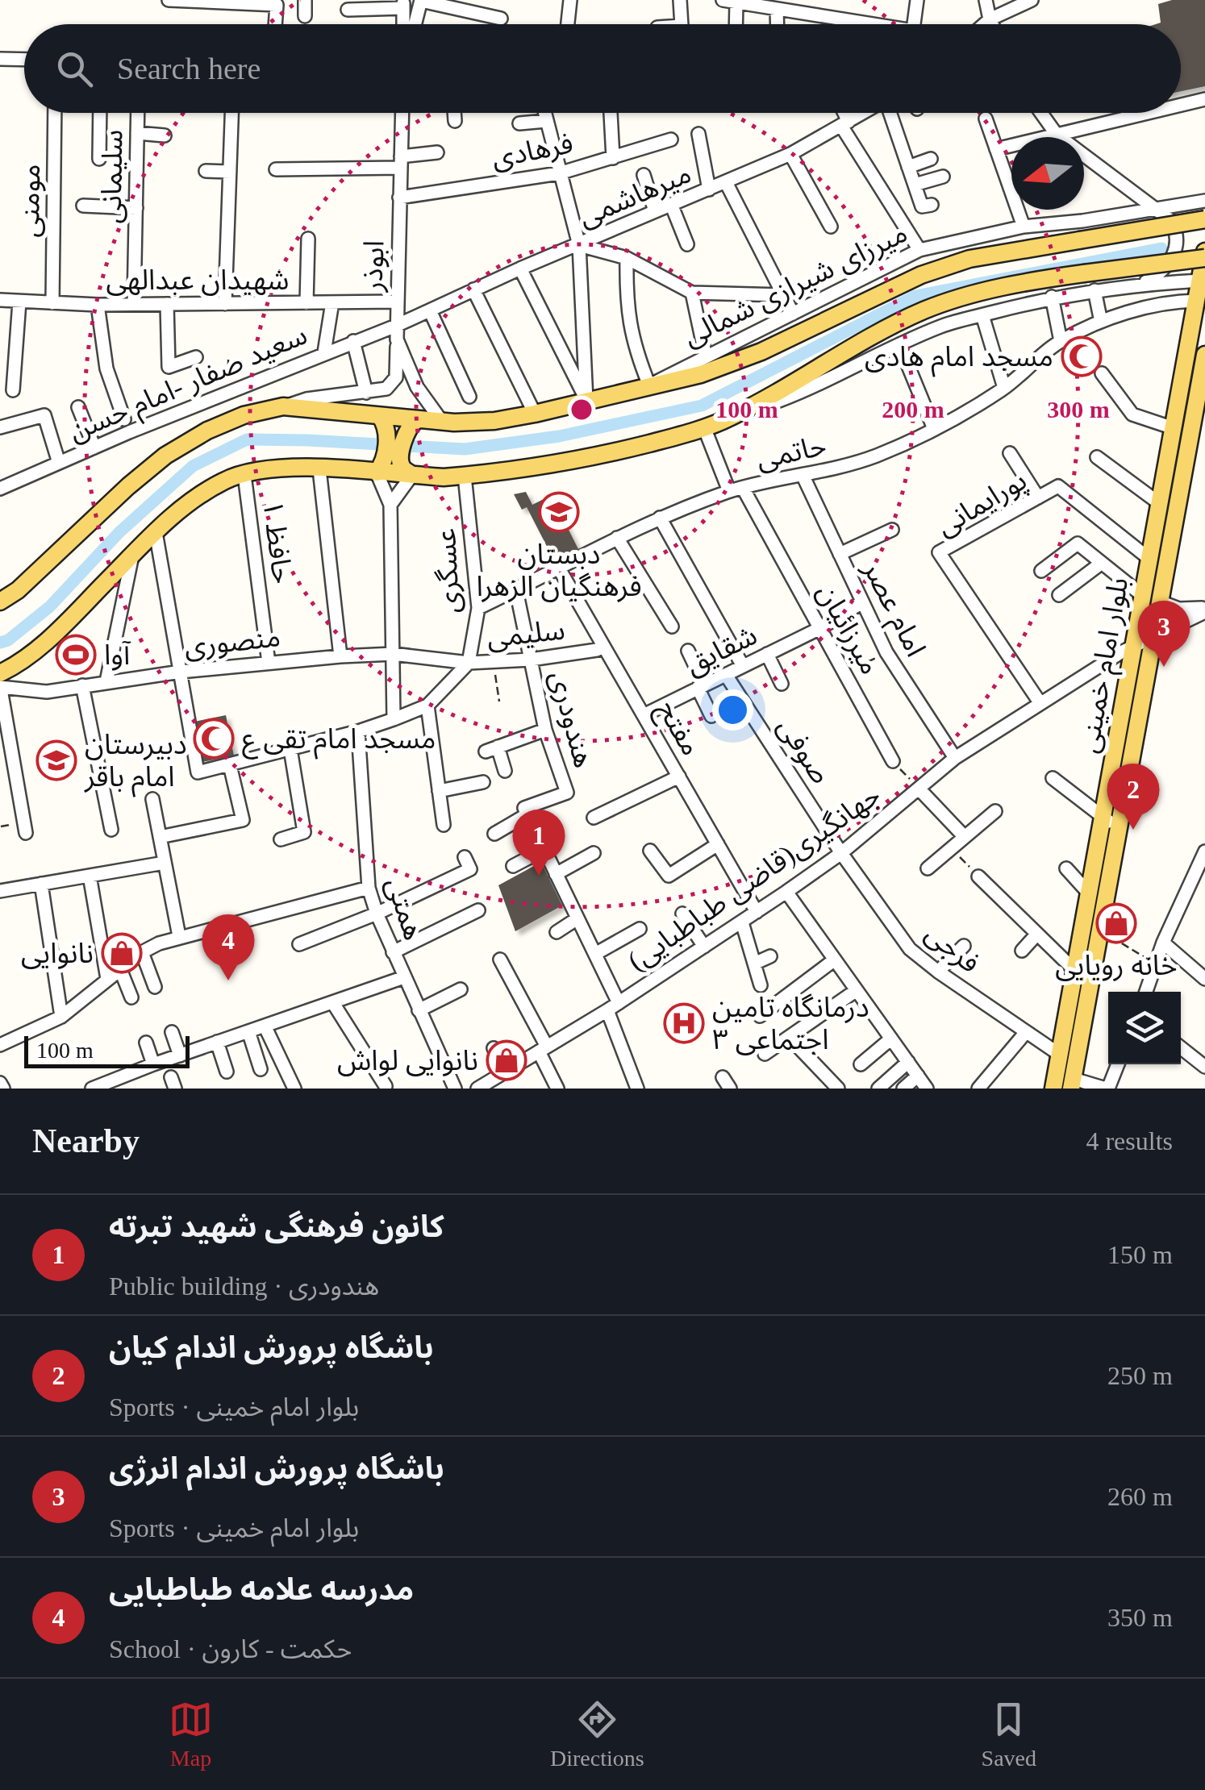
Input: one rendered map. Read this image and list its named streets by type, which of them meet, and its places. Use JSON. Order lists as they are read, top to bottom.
{
  "streets": {
    "main road": ["میرزای شیرازی شمالی", "بلوار امام خمینی"],
    "street": [
      "فرهادی",
      "سلیمانی",
      "میرهاشمی",
      "مومنی",
      "ابوذر",
      "شهیدان عبدالهی",
      "سعید صفار -امام حسن",
      "حاتمی",
      "پورایمانی",
      "حافظ ۱",
      "عسگری",
      "امام عصر",
      "میرزائیان",
      "سلیمی",
      "منصوری",
      "شقایق",
      "هندودری",
      "مفتح",
      "صوفی",
      "جهانگیری(قاضی طباطبایی)",
      "همتی",
      "فرجی"
    ]
  },
  "crossings": [
    ["فرهادی", "ابوذر"],
    ["سلیمانی", "شهیدان عبدالهی"],
    ["میرهاشمی", "ابوذر"],
    ["میرهاشمی", "سعید صفار -امام حسن"],
    ["مومنی", "شهیدان عبدالهی"],
    ["ابوذر", "شهیدان عبدالهی"],
    ["ابوذر", "میرزای شیرازی شمالی"],
    ["ابوذر", "سعید صفار -امام حسن"],
    ["حاتمی", "عسگری"],
    ["حاتمی", "امام عصر"],
    ["حاتمی", "میرزائیان"],
    ["حاتمی", "بلوار امام خمینی"],
    ["حاتمی", "هندودری"],
    ["حاتمی", "مفتح"],
    ["پورایمانی", "بلوار امام خمینی"],
    ["پورایمانی", "جهانگیری(قاضی طباطبایی)"],
    ["حافظ ۱", "منصوری"],
    ["عسگری", "سلیمی"],
    ["عسگری", "منصوری"],
    ["امام عصر", "شقایق"],
    ["امام عصر", "جهانگیری(قاضی طباطبایی)"],
    ["میرزائیان", "شقایق"],
    ["سلیمی", "منصوری"],
    ["سلیمی", "هندودری"],
    ["سلیمی", "همتی"],
    ["شقایق", "مفتح"],
    ["شقایق", "صوفی"],
    ["بلوار امام خمینی", "جهانگیری(قاضی طباطبایی)"],
    ["بلوار امام خمینی", "فرجی"],
    ["مفتح", "جهانگیری(قاضی طباطبایی)"],
    ["صوفی", "جهانگیری(قاضی طباطبایی)"],
    ["صوفی", "فرجی"],
    ["جهانگیری(قاضی طباطبایی)", "فرجی"]
  ],
  "places": {
    "mosque": ["مسجد امام هادی", "مسجد امام تقی ع"],
    "school or university": ["دبستان فرهنگیان الزهرا", "دبیرستان امام باقر"],
    "sports": ["آوا"],
    "shop": ["خانه رویایی", "نانوایی", "نانوایی لواش"],
    "hospital": ["درمانگاه تامین اجتماعی ۳"]
  },
  "scale_bar": "100 m",
  "north": "left",
  "page": {
    "search": "Search here",
    "pins": [
      "3",
      "2",
      "1",
      "4"
    ],
    "scale": "100 m",
    "heading": ["Nearby", "4 results"],
    "list": [
      {
        "mark": "1",
        "name": "کانون فرهنگی شهید تبرته",
        "note": "Public building · هندودری",
        "value": "150 m"
      },
      {
        "mark": "2",
        "name": "باشگاه پرورش اندام کیان",
        "note": "Sports · بلوار امام خمینی",
        "value": "250 m"
      },
      {
        "mark": "3",
        "name": "باشگاه پرورش اندام انرژی",
        "note": "Sports · بلوار امام خمینی",
        "value": "260 m"
      },
      {
        "mark": "4",
        "name": "مدرسه علامه طباطبایی",
        "note": "School · حکمت - کارون",
        "value": "350 m"
      }
    ],
    "nav": ["Map", "Directions", "Saved"]
  },
  "rings": ["100 m", "200 m", "300 m"]
}
